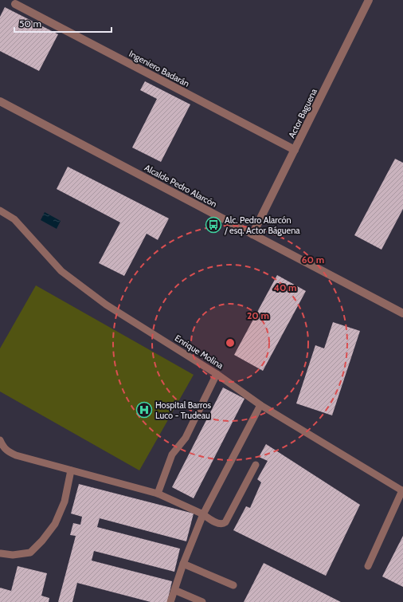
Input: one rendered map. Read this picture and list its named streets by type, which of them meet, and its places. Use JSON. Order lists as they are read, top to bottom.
{
  "streets": {
    "street": ["Ingeniero Badarán", "Actor Baguena", "Alcalde Pedro Alarcón"],
    "lane": ["Enrique Molina"]
  },
  "crossings": [
    ["Ingeniero Badarán", "Actor Baguena"],
    ["Actor Baguena", "Alcalde Pedro Alarcón"]
  ],
  "places": {
    "bus stop": ["Alc. Pedro Alarcón / esq. Actor Báguena"],
    "hospital": ["Hospital Barros Luco - Trudeau"]
  },
  "scale_bar": "50 m",
  "rings": ["60 m", "40 m", "20 m"]
}
